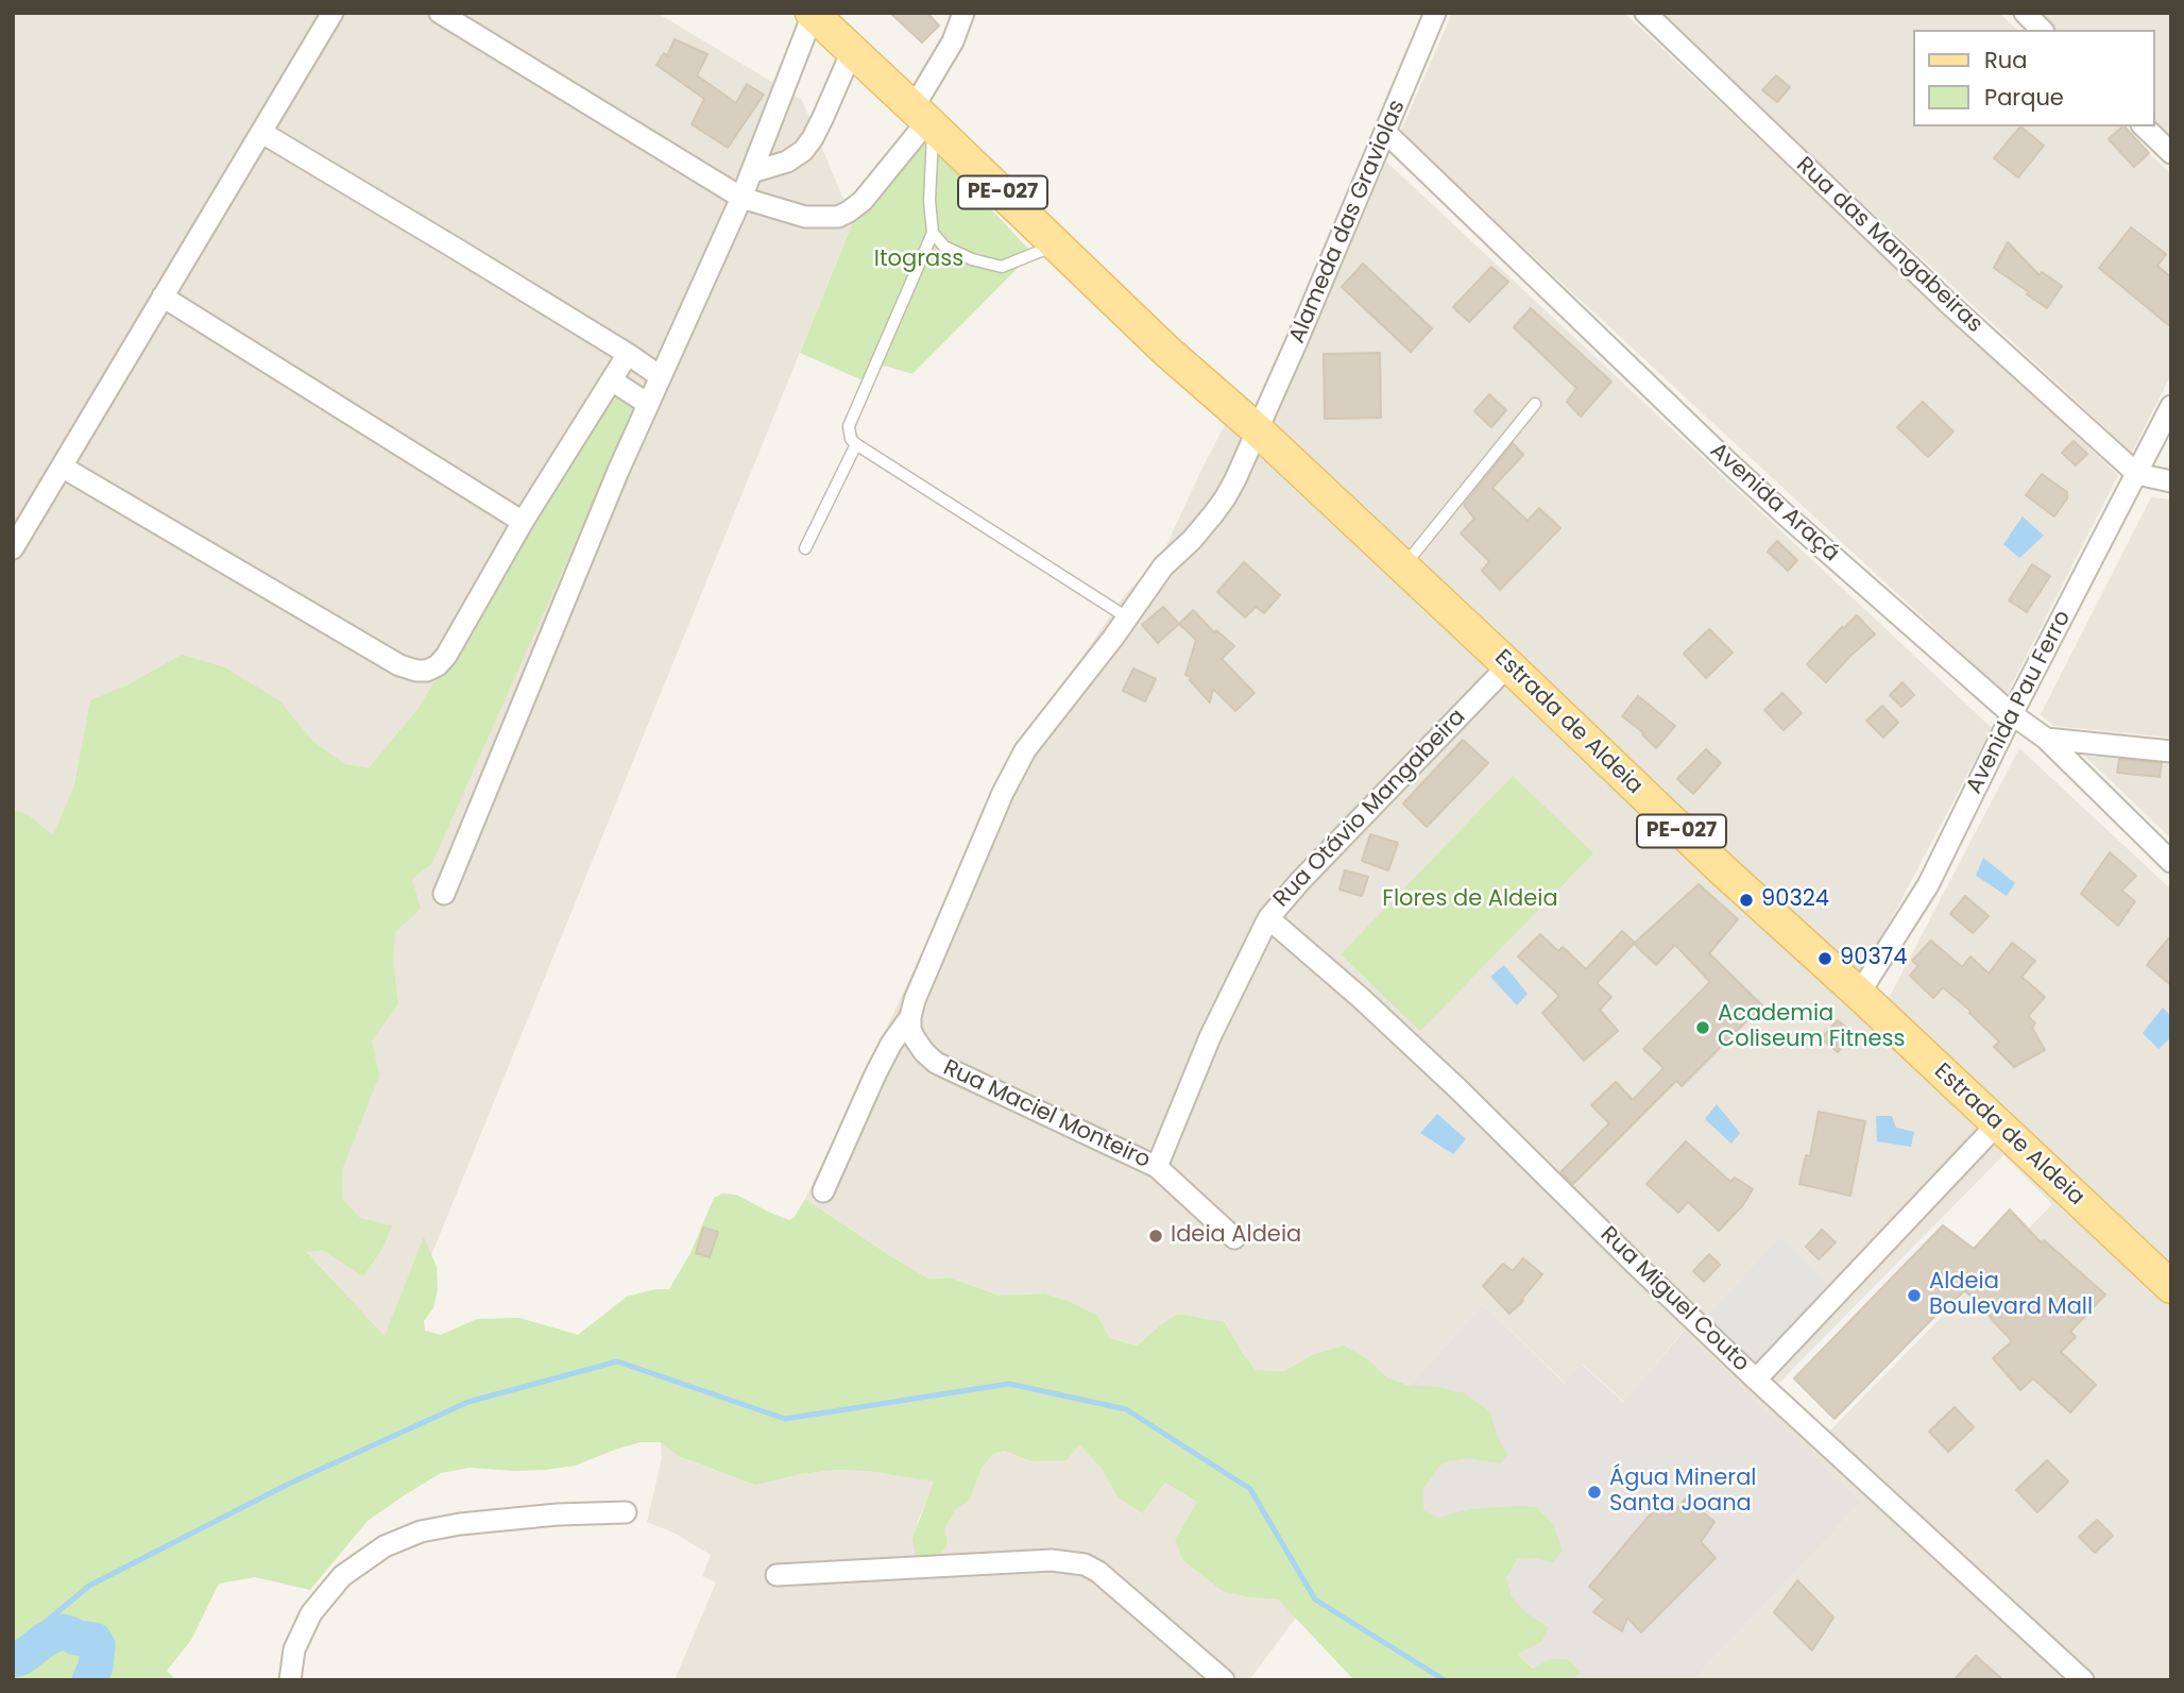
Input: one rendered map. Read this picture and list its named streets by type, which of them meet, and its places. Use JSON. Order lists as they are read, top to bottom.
{
  "streets": {
    "main road": ["PE-027", "Estrada de Aldeia"],
    "street": [
      "Alameda das Graviolas",
      "Rua das Mangabeiras",
      "Avenida Araçá",
      "Avenida Pau Ferro",
      "Rua Otávio Mangabeira",
      "Rua Maciel Monteiro",
      "Rua Miguel Couto"
    ]
  },
  "crossings": [
    ["PE-027", "Estrada de Aldeia"],
    ["Alameda das Graviolas", "Avenida Araçá"],
    ["Alameda das Graviolas", "Estrada de Aldeia"],
    ["Alameda das Graviolas", "Rua Maciel Monteiro"],
    ["Rua das Mangabeiras", "Avenida Pau Ferro"],
    ["Avenida Araçá", "Avenida Pau Ferro"],
    ["Avenida Pau Ferro", "Estrada de Aldeia"],
    ["Estrada de Aldeia", "Rua Otávio Mangabeira"],
    ["Rua Otávio Mangabeira", "Rua Maciel Monteiro"],
    ["Rua Otávio Mangabeira", "Rua Miguel Couto"]
  ],
  "parks": ["Itograss", "Flores de Aldeia"],
  "places": [
    "90324",
    "90374",
    "Academia Coliseum Fitness",
    "Ideia Aldeia",
    "Aldeia Boulevard Mall",
    "Água Mineral Santa Joana"
  ],
  "legend": ["Rua", "Parque"]
}
